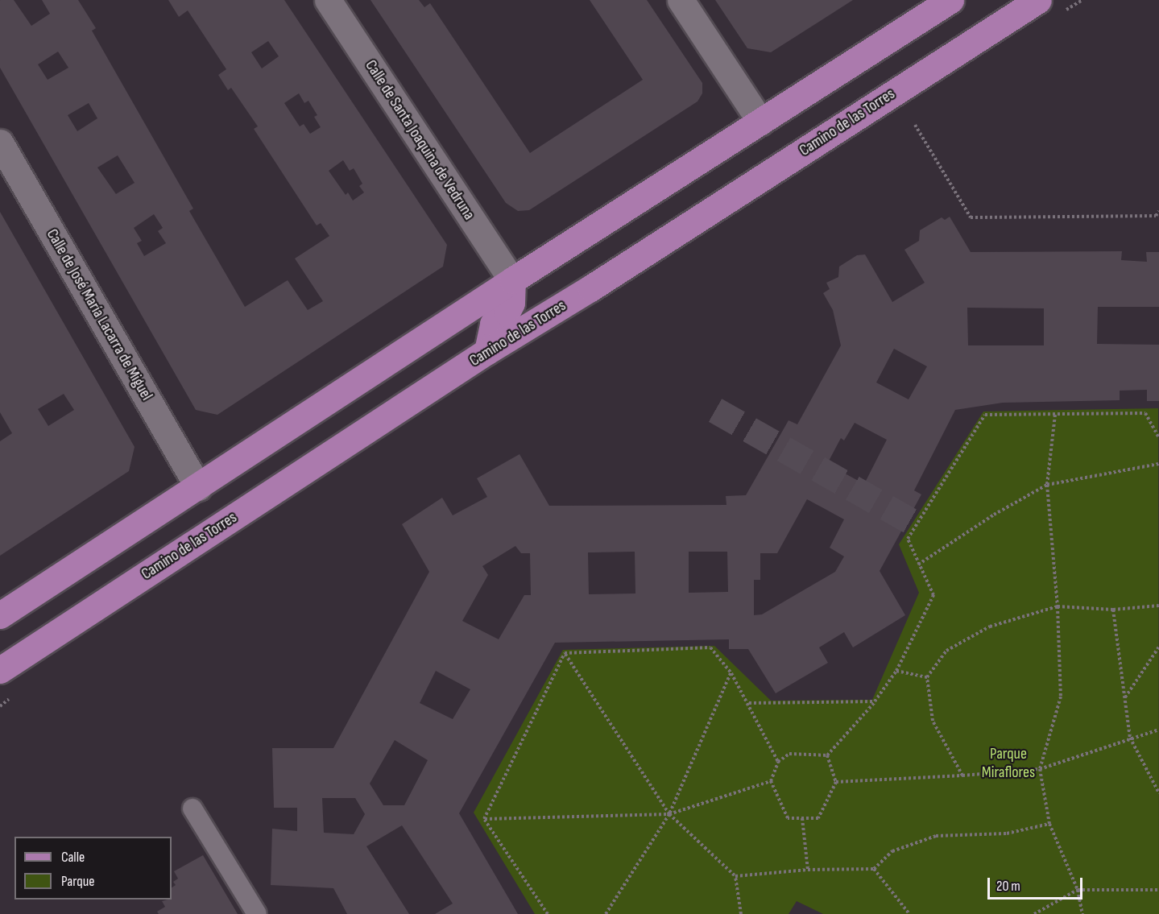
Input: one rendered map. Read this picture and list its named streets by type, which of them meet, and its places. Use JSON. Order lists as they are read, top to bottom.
{
  "streets": {
    "main road": ["Camino de las Torres"],
    "street": ["Calle de Santa Joaquina de Vedruna", "Calle de José María Lacarra de Miguel"]
  },
  "parks": ["Parque Miraflores"],
  "legend": ["Calle", "Parque"],
  "scale_bar": "20 m"
}
